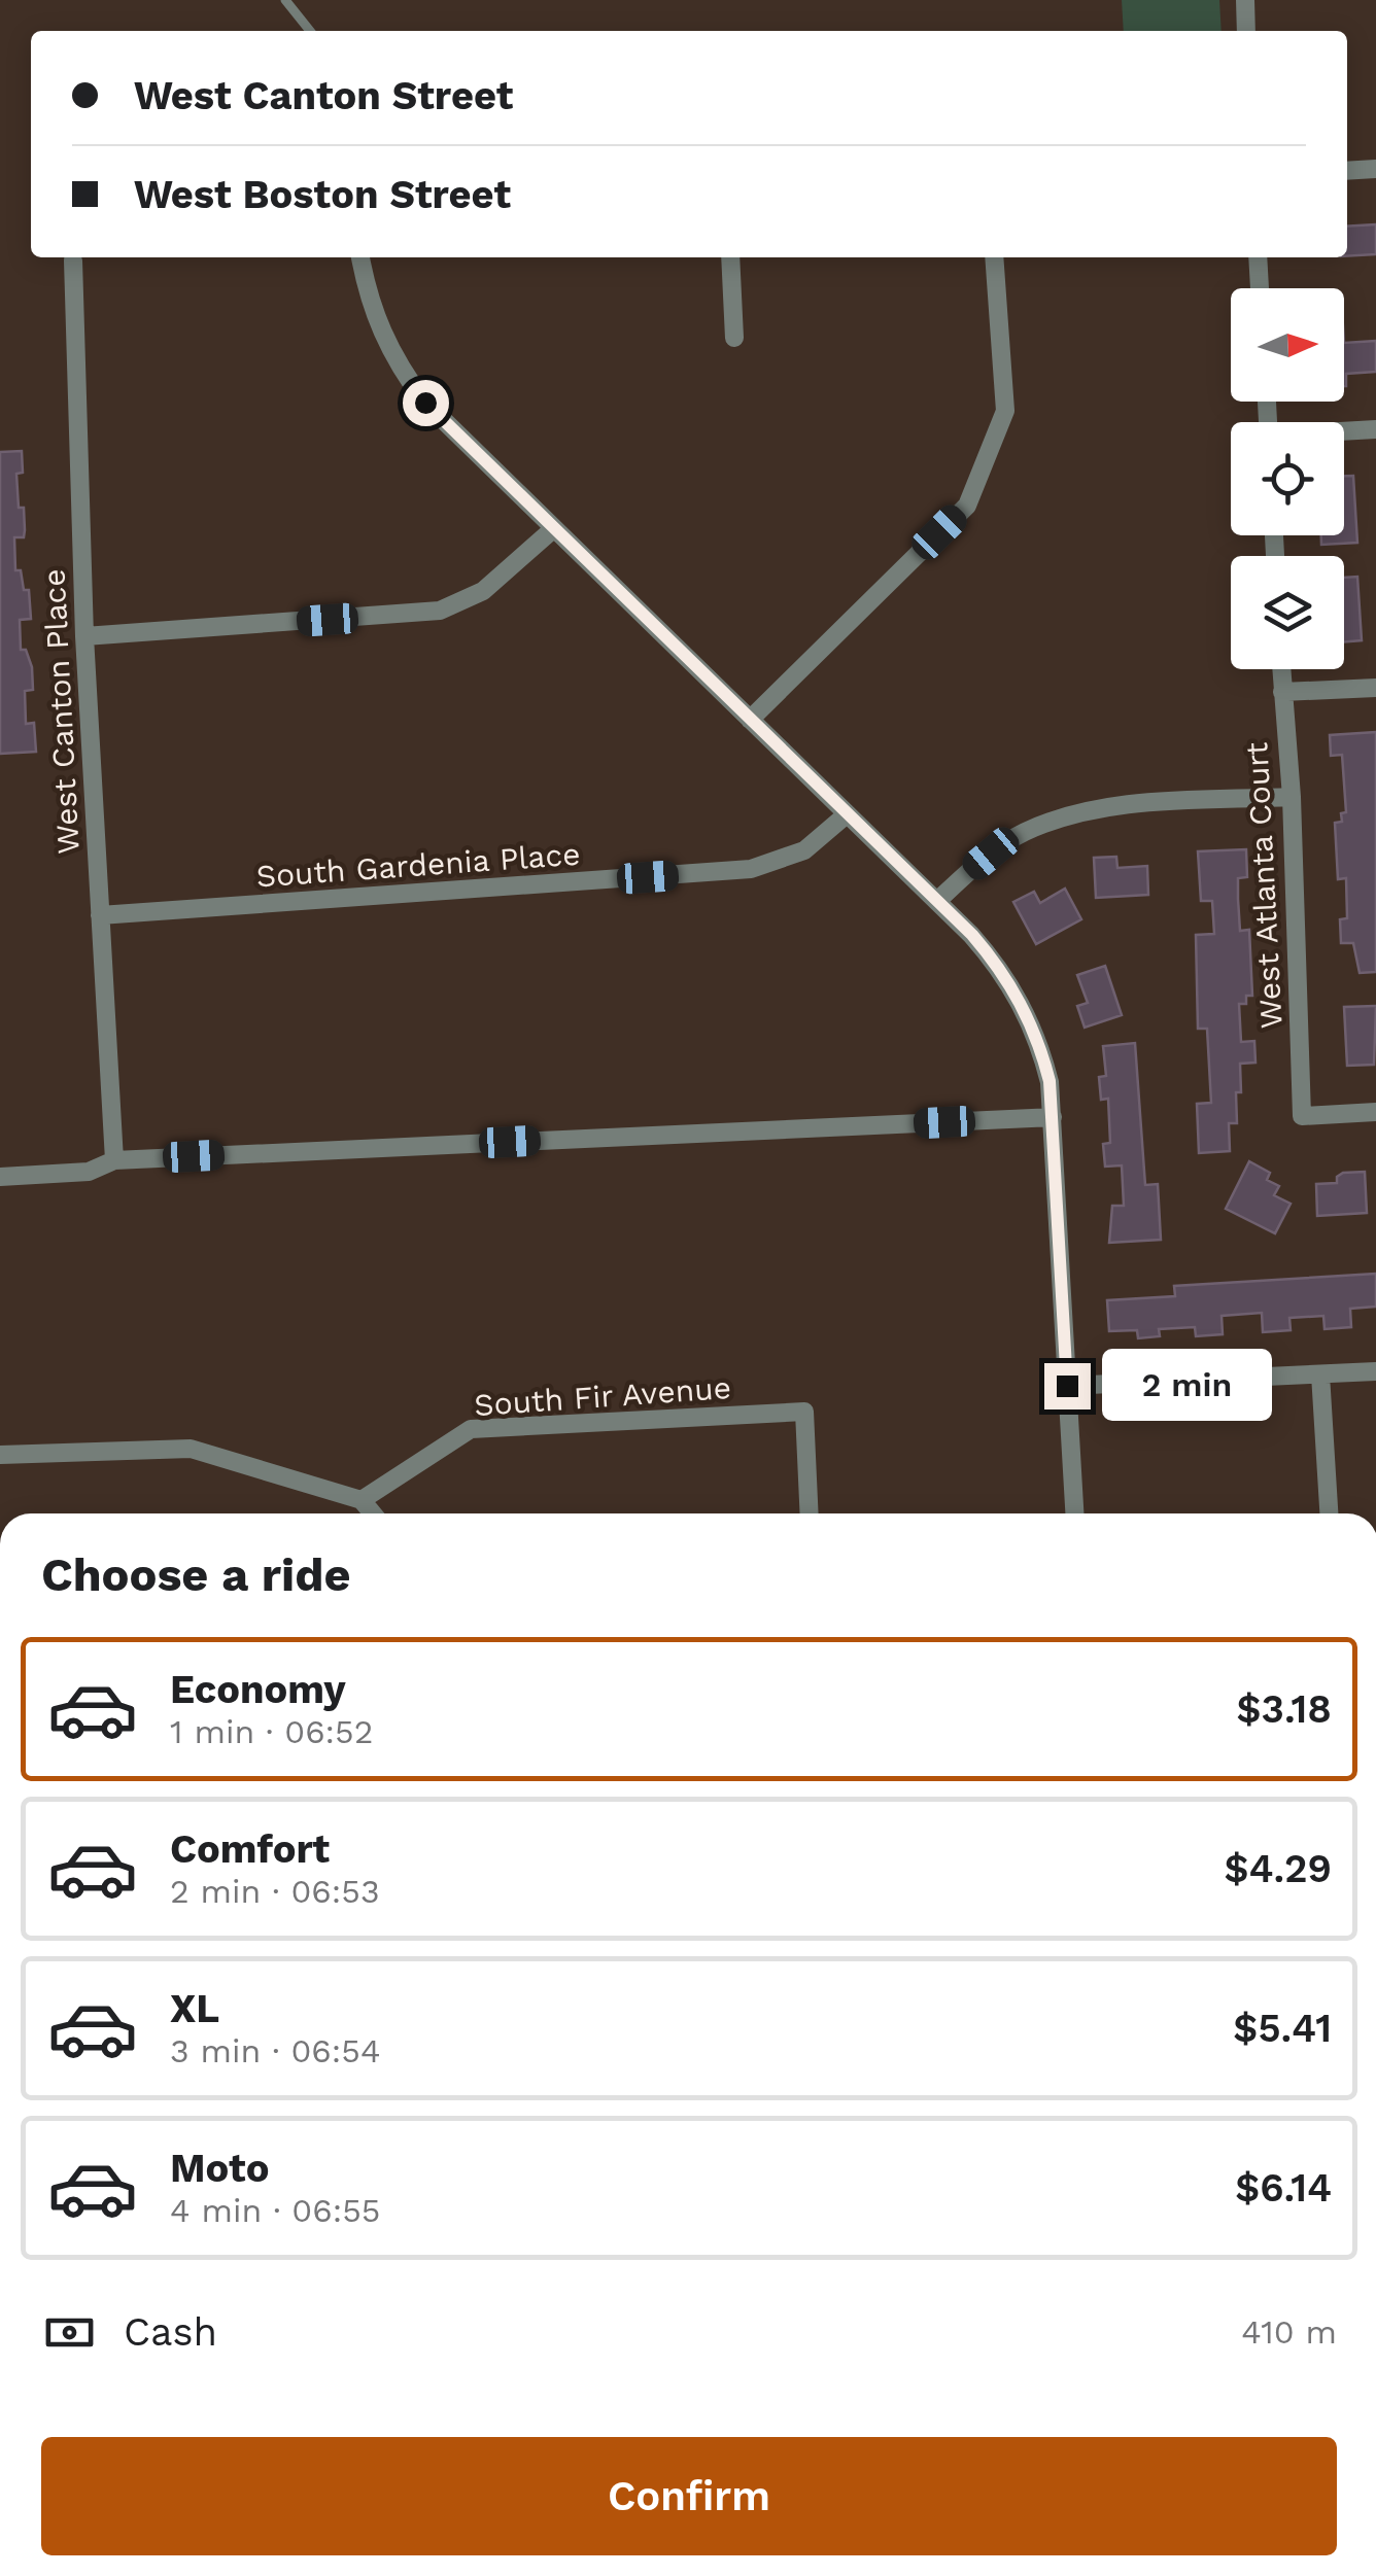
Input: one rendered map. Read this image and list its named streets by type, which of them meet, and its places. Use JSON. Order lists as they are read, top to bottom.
{
  "streets": {
    "street": [
      "West Canton Place",
      "South Gardenia Place",
      "West Atlanta Court",
      "South Fir Avenue"
    ]
  },
  "crossings": [
    ["West Canton Place", "South Gardenia Place"]
  ],
  "north": "right",
  "page": {
    "banner": ["West Canton Street", "West Boston Street"],
    "bubble": "2 min",
    "heading": "Choose a ride",
    "list": [
      {
        "name": "Economy",
        "note": "1 min · 06:52",
        "value": "$3.18"
      },
      {
        "name": "Comfort",
        "note": "2 min · 06:53",
        "value": "$4.29"
      },
      {
        "name": "XL",
        "note": "3 min · 06:54",
        "value": "$5.41"
      },
      {
        "name": "Moto",
        "note": "4 min · 06:55",
        "value": "$6.14"
      }
    ],
    "pay": ["Cash", "410 m"],
    "buttons": "Confirm"
  }
}
